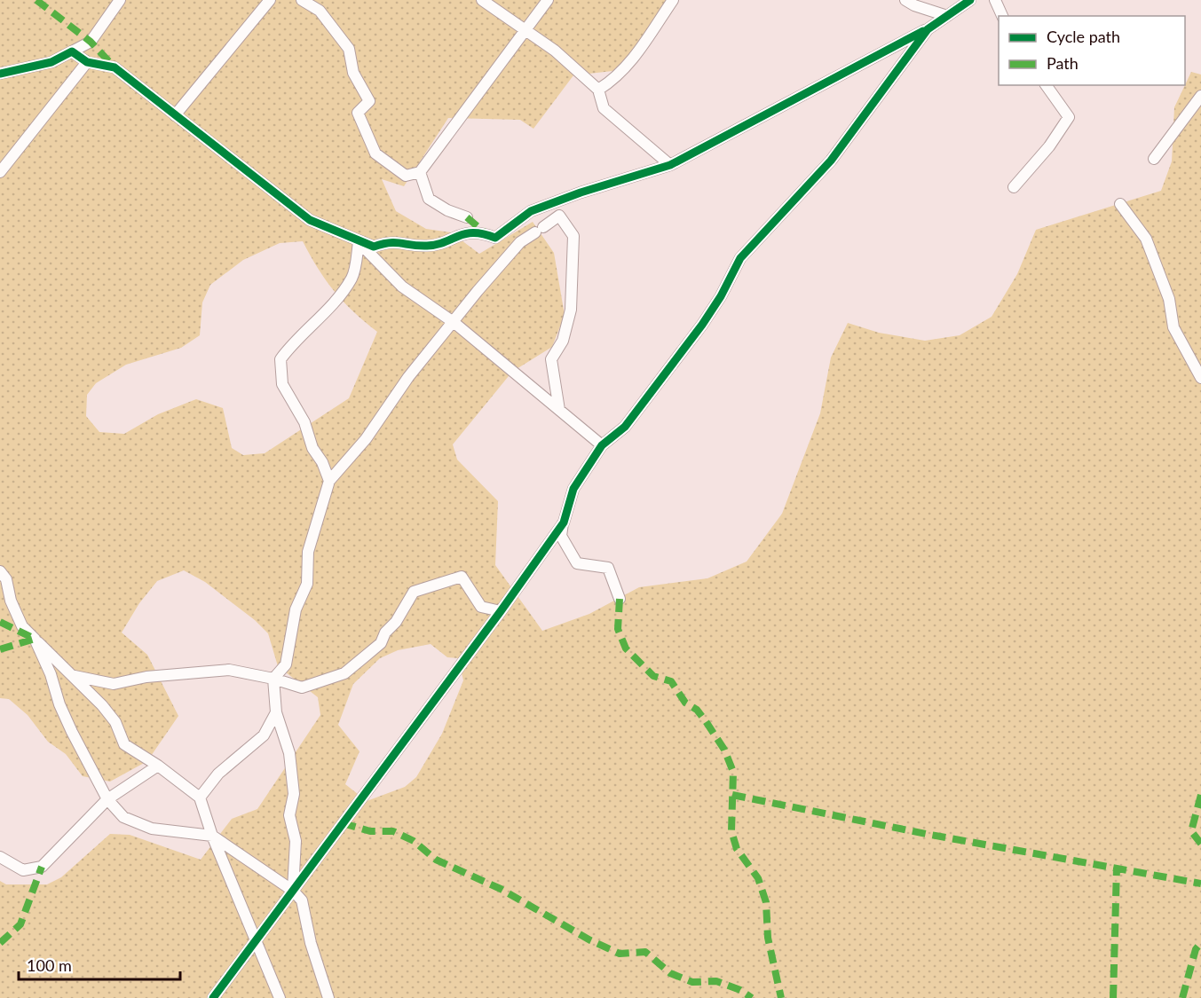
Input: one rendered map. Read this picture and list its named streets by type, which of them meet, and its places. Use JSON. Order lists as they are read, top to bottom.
{
  "legend": ["Cycle path", "Path"],
  "scale_bar": "100 m"
}
